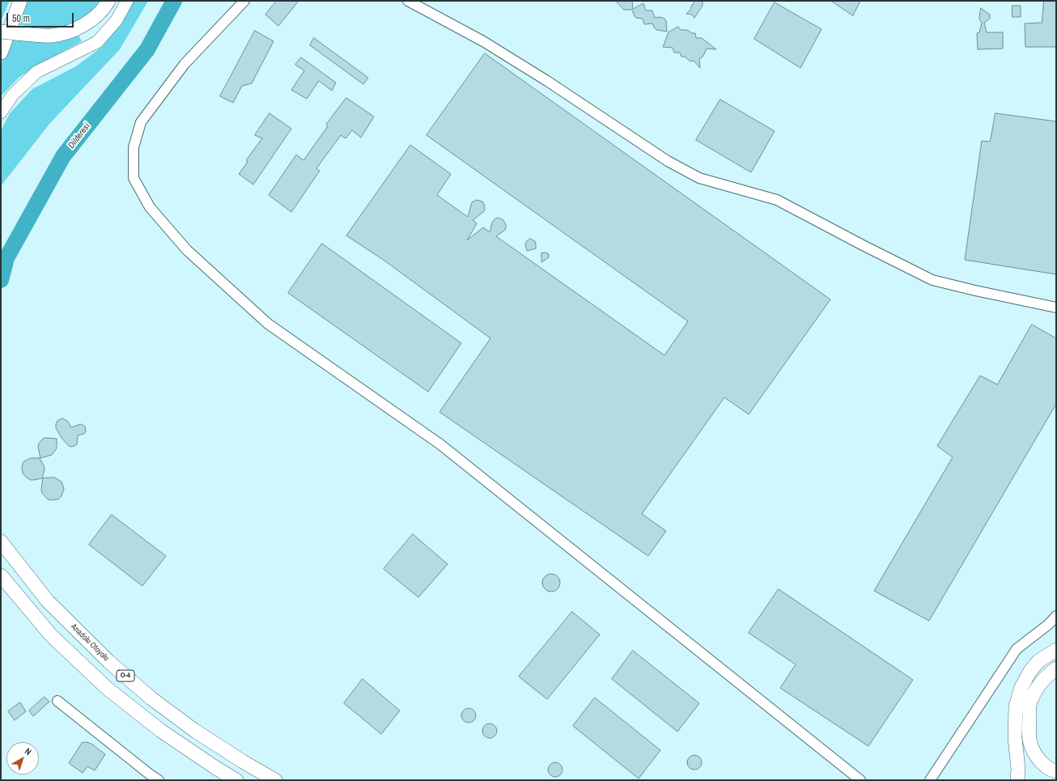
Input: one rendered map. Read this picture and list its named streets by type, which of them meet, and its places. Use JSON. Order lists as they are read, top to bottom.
{
  "streets": {
    "highway": ["Anadolu Otoyolu", "O-4"]
  },
  "water": ["Dilderesi"],
  "scale_bar": "50 m",
  "north": "top right"
}
